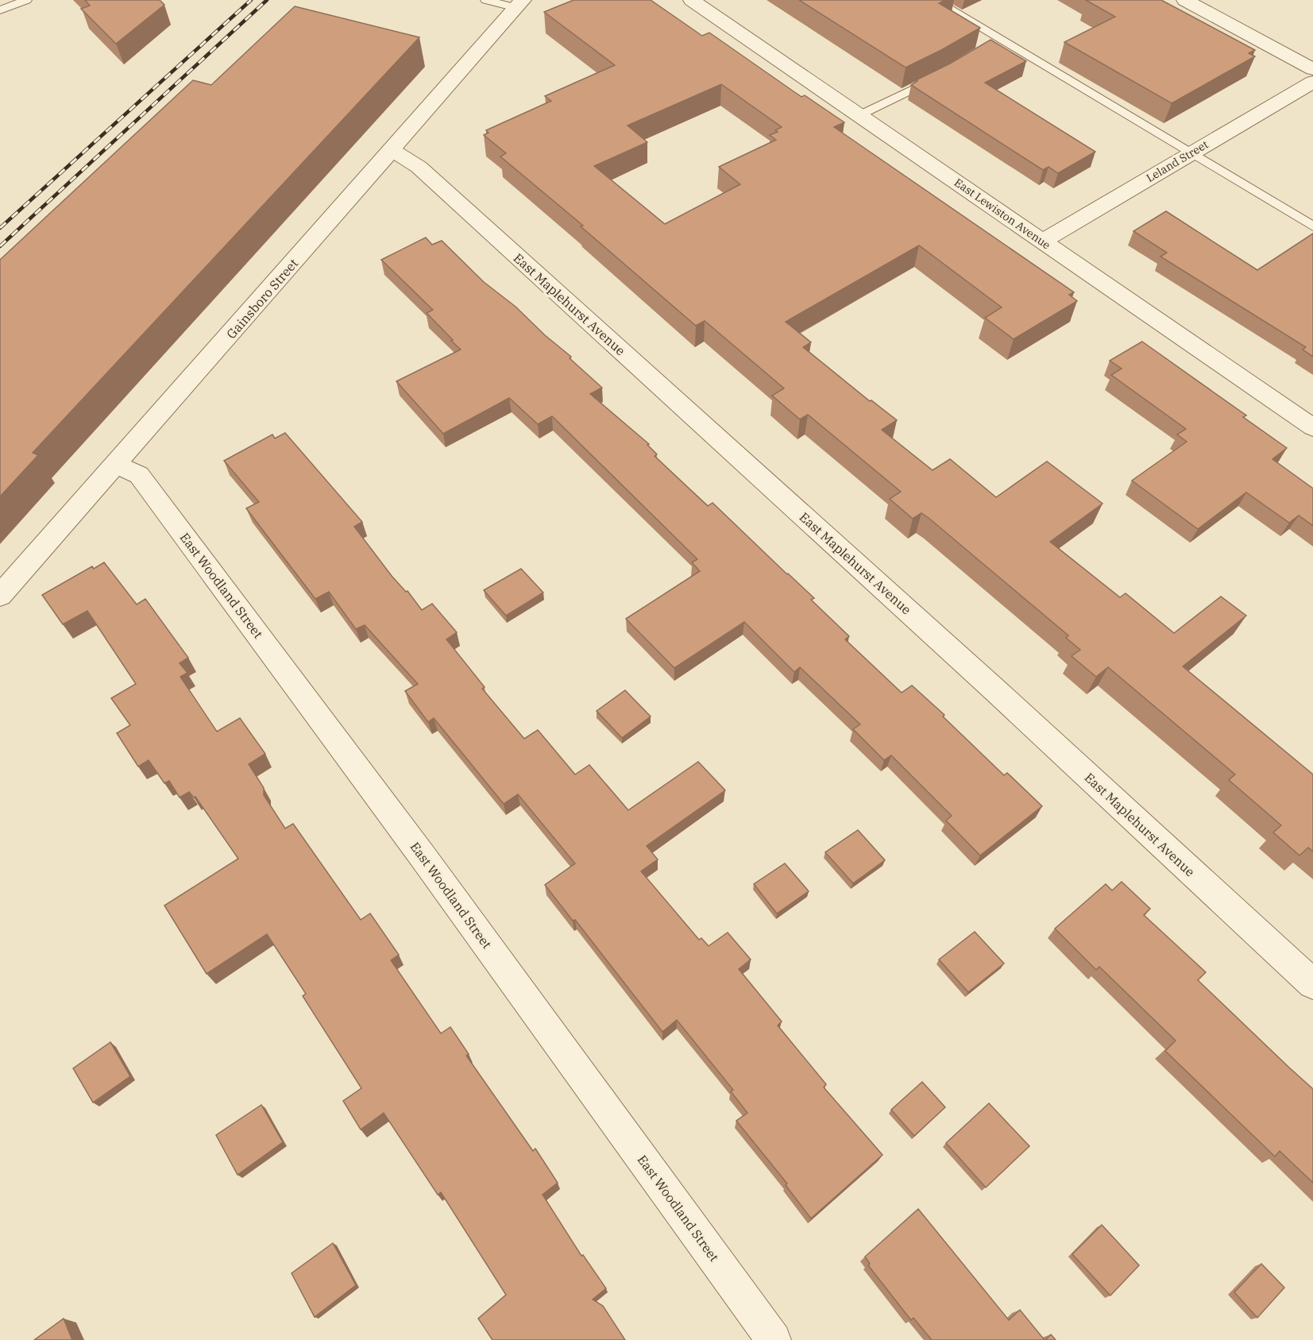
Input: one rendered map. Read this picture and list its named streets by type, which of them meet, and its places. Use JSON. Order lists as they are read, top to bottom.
{
  "streets": {
    "street": [
      "Leland Street",
      "East Lewiston Avenue",
      "Gainsboro Street",
      "East Maplehurst Avenue",
      "East Woodland Street"
    ]
  },
  "crossings": [
    ["Leland Street", "East Lewiston Avenue"],
    ["Gainsboro Street", "East Maplehurst Avenue"],
    ["Gainsboro Street", "East Woodland Street"]
  ]
}
